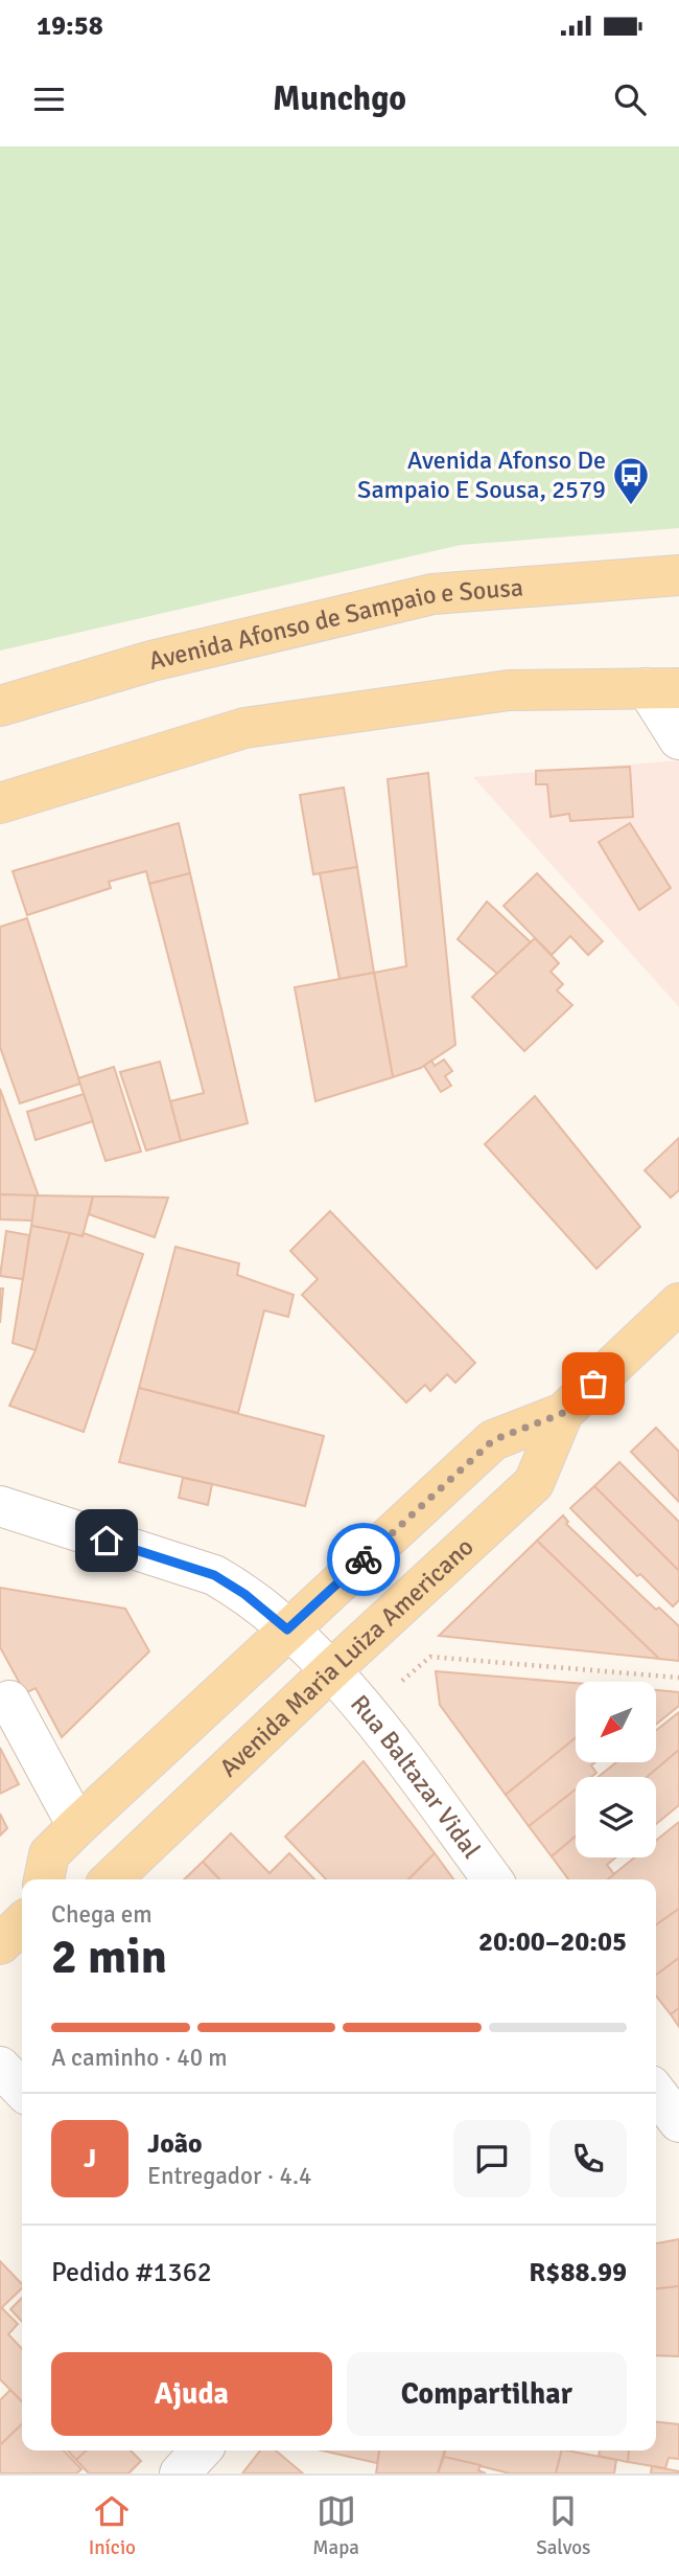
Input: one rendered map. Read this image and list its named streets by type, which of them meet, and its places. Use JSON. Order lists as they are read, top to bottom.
{
  "streets": {
    "main road": ["Avenida Afonso de Sampaio e Sousa", "Avenida Maria Luiza Americano"],
    "street": ["Rua Baltazar Vidal"]
  },
  "crossings": [
    ["Avenida Maria Luiza Americano", "Rua Baltazar Vidal"]
  ],
  "places": {
    "bus stop": ["Avenida Afonso De Sampaio E Sousa, 2579"]
  },
  "north": "bottom left",
  "page": {
    "status": "19:58",
    "header": "Munchgo",
    "heading": ["2 min", "Chega em", "20:00–20:05"],
    "panel": [
      "João",
      "Entregador · 4.4",
      "Pedido #1362",
      "R$88.99"
    ],
    "bar": "A caminho · 40 m",
    "round": "J",
    "buttons": ["Ajuda", "Compartilhar"],
    "tabs": ["Início", "Mapa", "Salvos"]
  }
}
